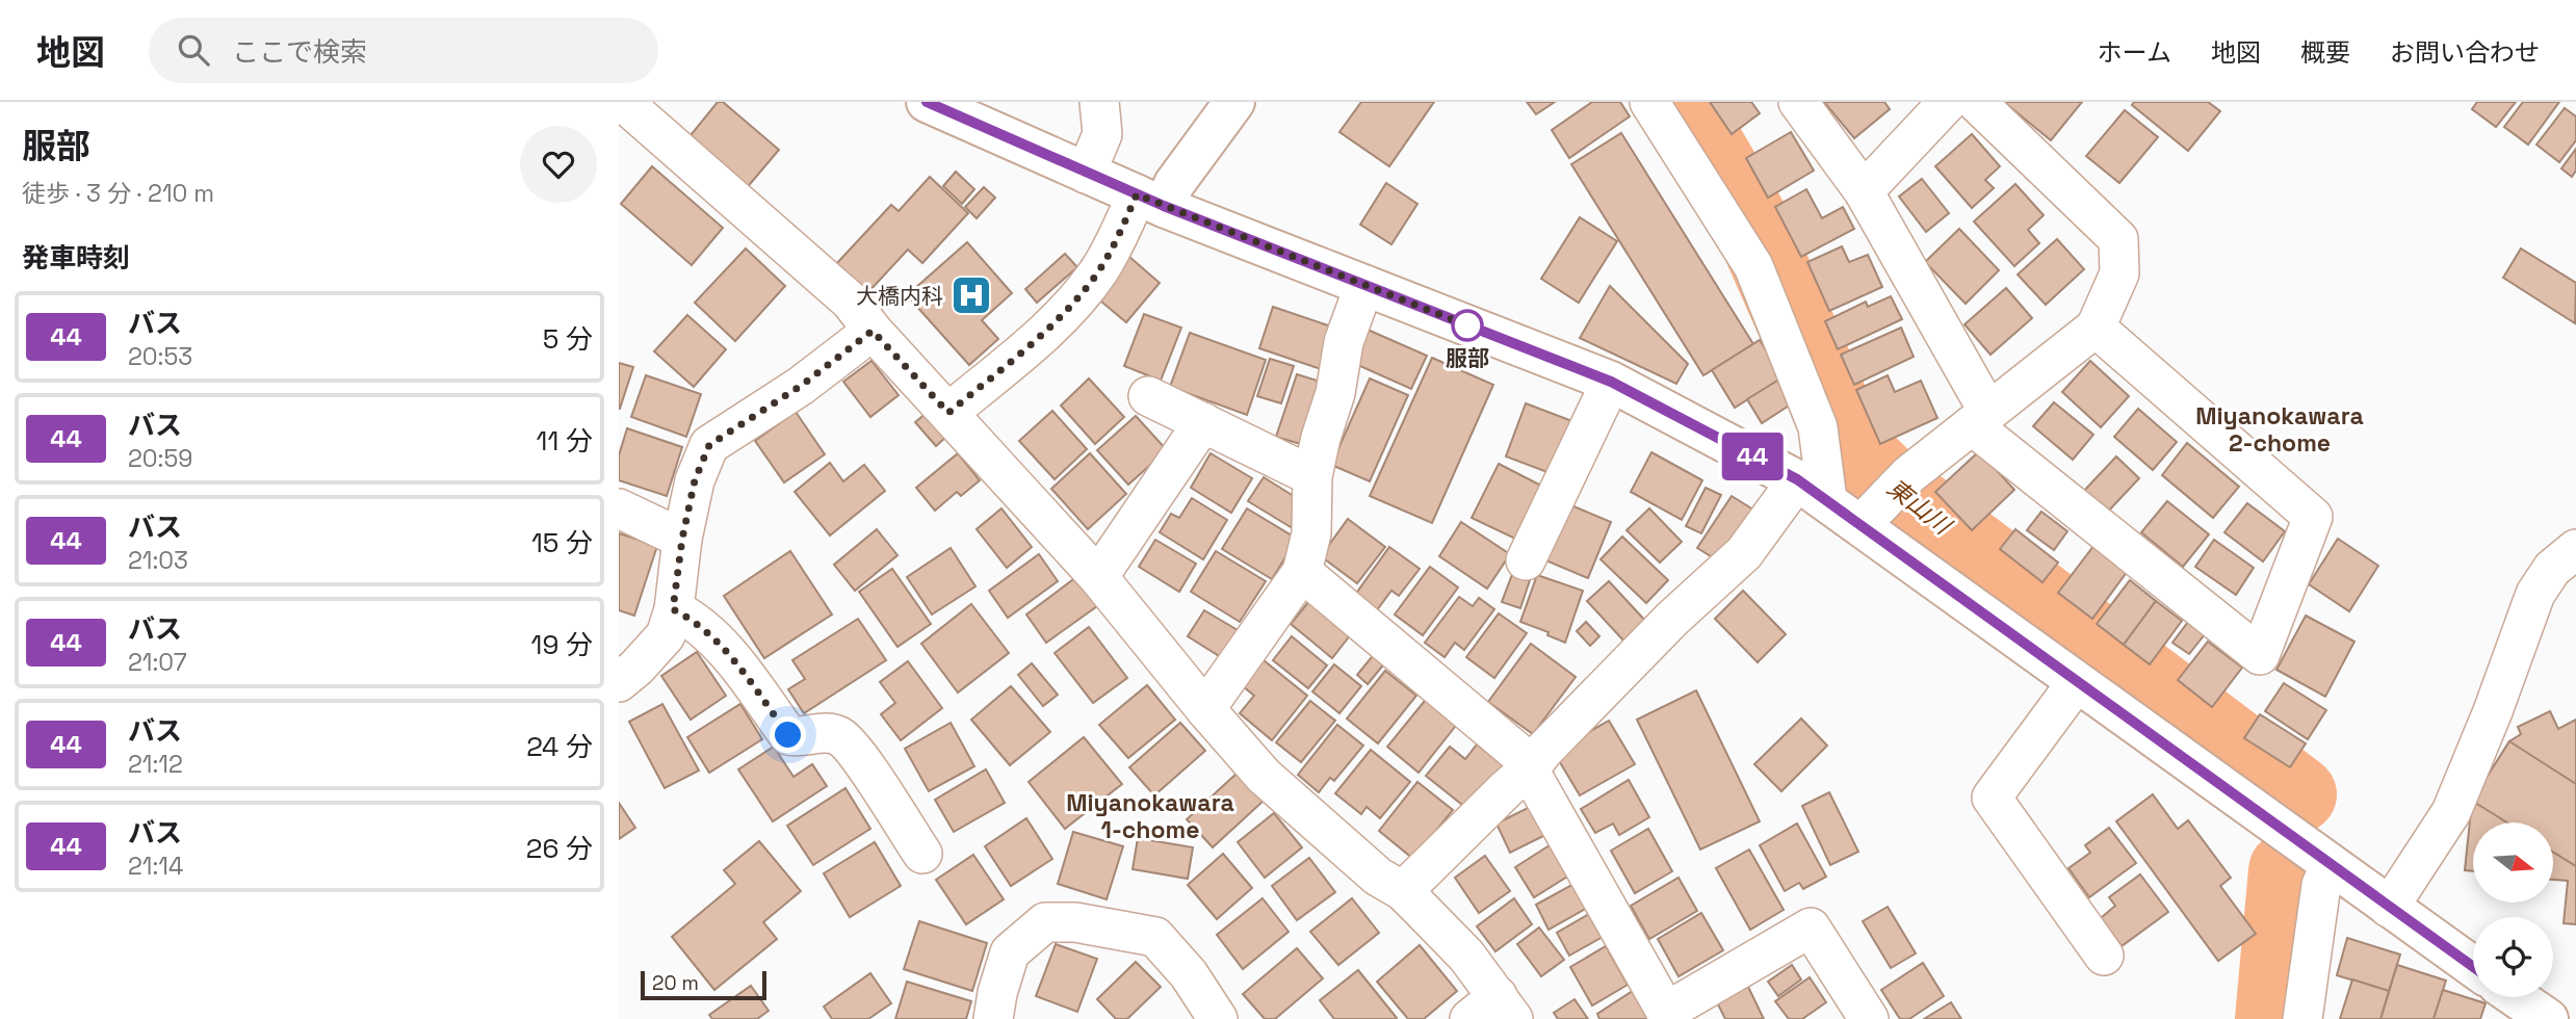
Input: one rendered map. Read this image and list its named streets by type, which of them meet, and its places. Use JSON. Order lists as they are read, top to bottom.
{
  "districts": ["Miyanokawara 2-chome", "Miyanokawara 1-chome"],
  "water": ["東山川"],
  "places": {
    "hospital": ["大橋内科"],
    "other": ["服部"]
  },
  "lines": ["bus line 44"],
  "scale_bar": "20 m",
  "north": "right",
  "page": {
    "header": "地図",
    "search": "ここで検索",
    "nav": [
      "ホーム",
      "地図",
      "概要",
      "お問い合わせ"
    ],
    "heading": [
      ["服部", "徒歩 · 3 分 · 210 m"],
      "発車時刻"
    ],
    "on_map": "44",
    "list": [
      {
        "mark": "44",
        "name": "バス",
        "note": "20:53",
        "value": "5 分"
      },
      {
        "mark": "44",
        "name": "バス",
        "note": "20:59",
        "value": "11 分"
      },
      {
        "mark": "44",
        "name": "バス",
        "note": "21:03",
        "value": "15 分"
      },
      {
        "mark": "44",
        "name": "バス",
        "note": "21:07",
        "value": "19 分"
      },
      {
        "mark": "44",
        "name": "バス",
        "note": "21:12",
        "value": "24 分"
      },
      {
        "mark": "44",
        "name": "バス",
        "note": "21:14",
        "value": "26 分"
      }
    ],
    "scale": "20 m"
  }
}
